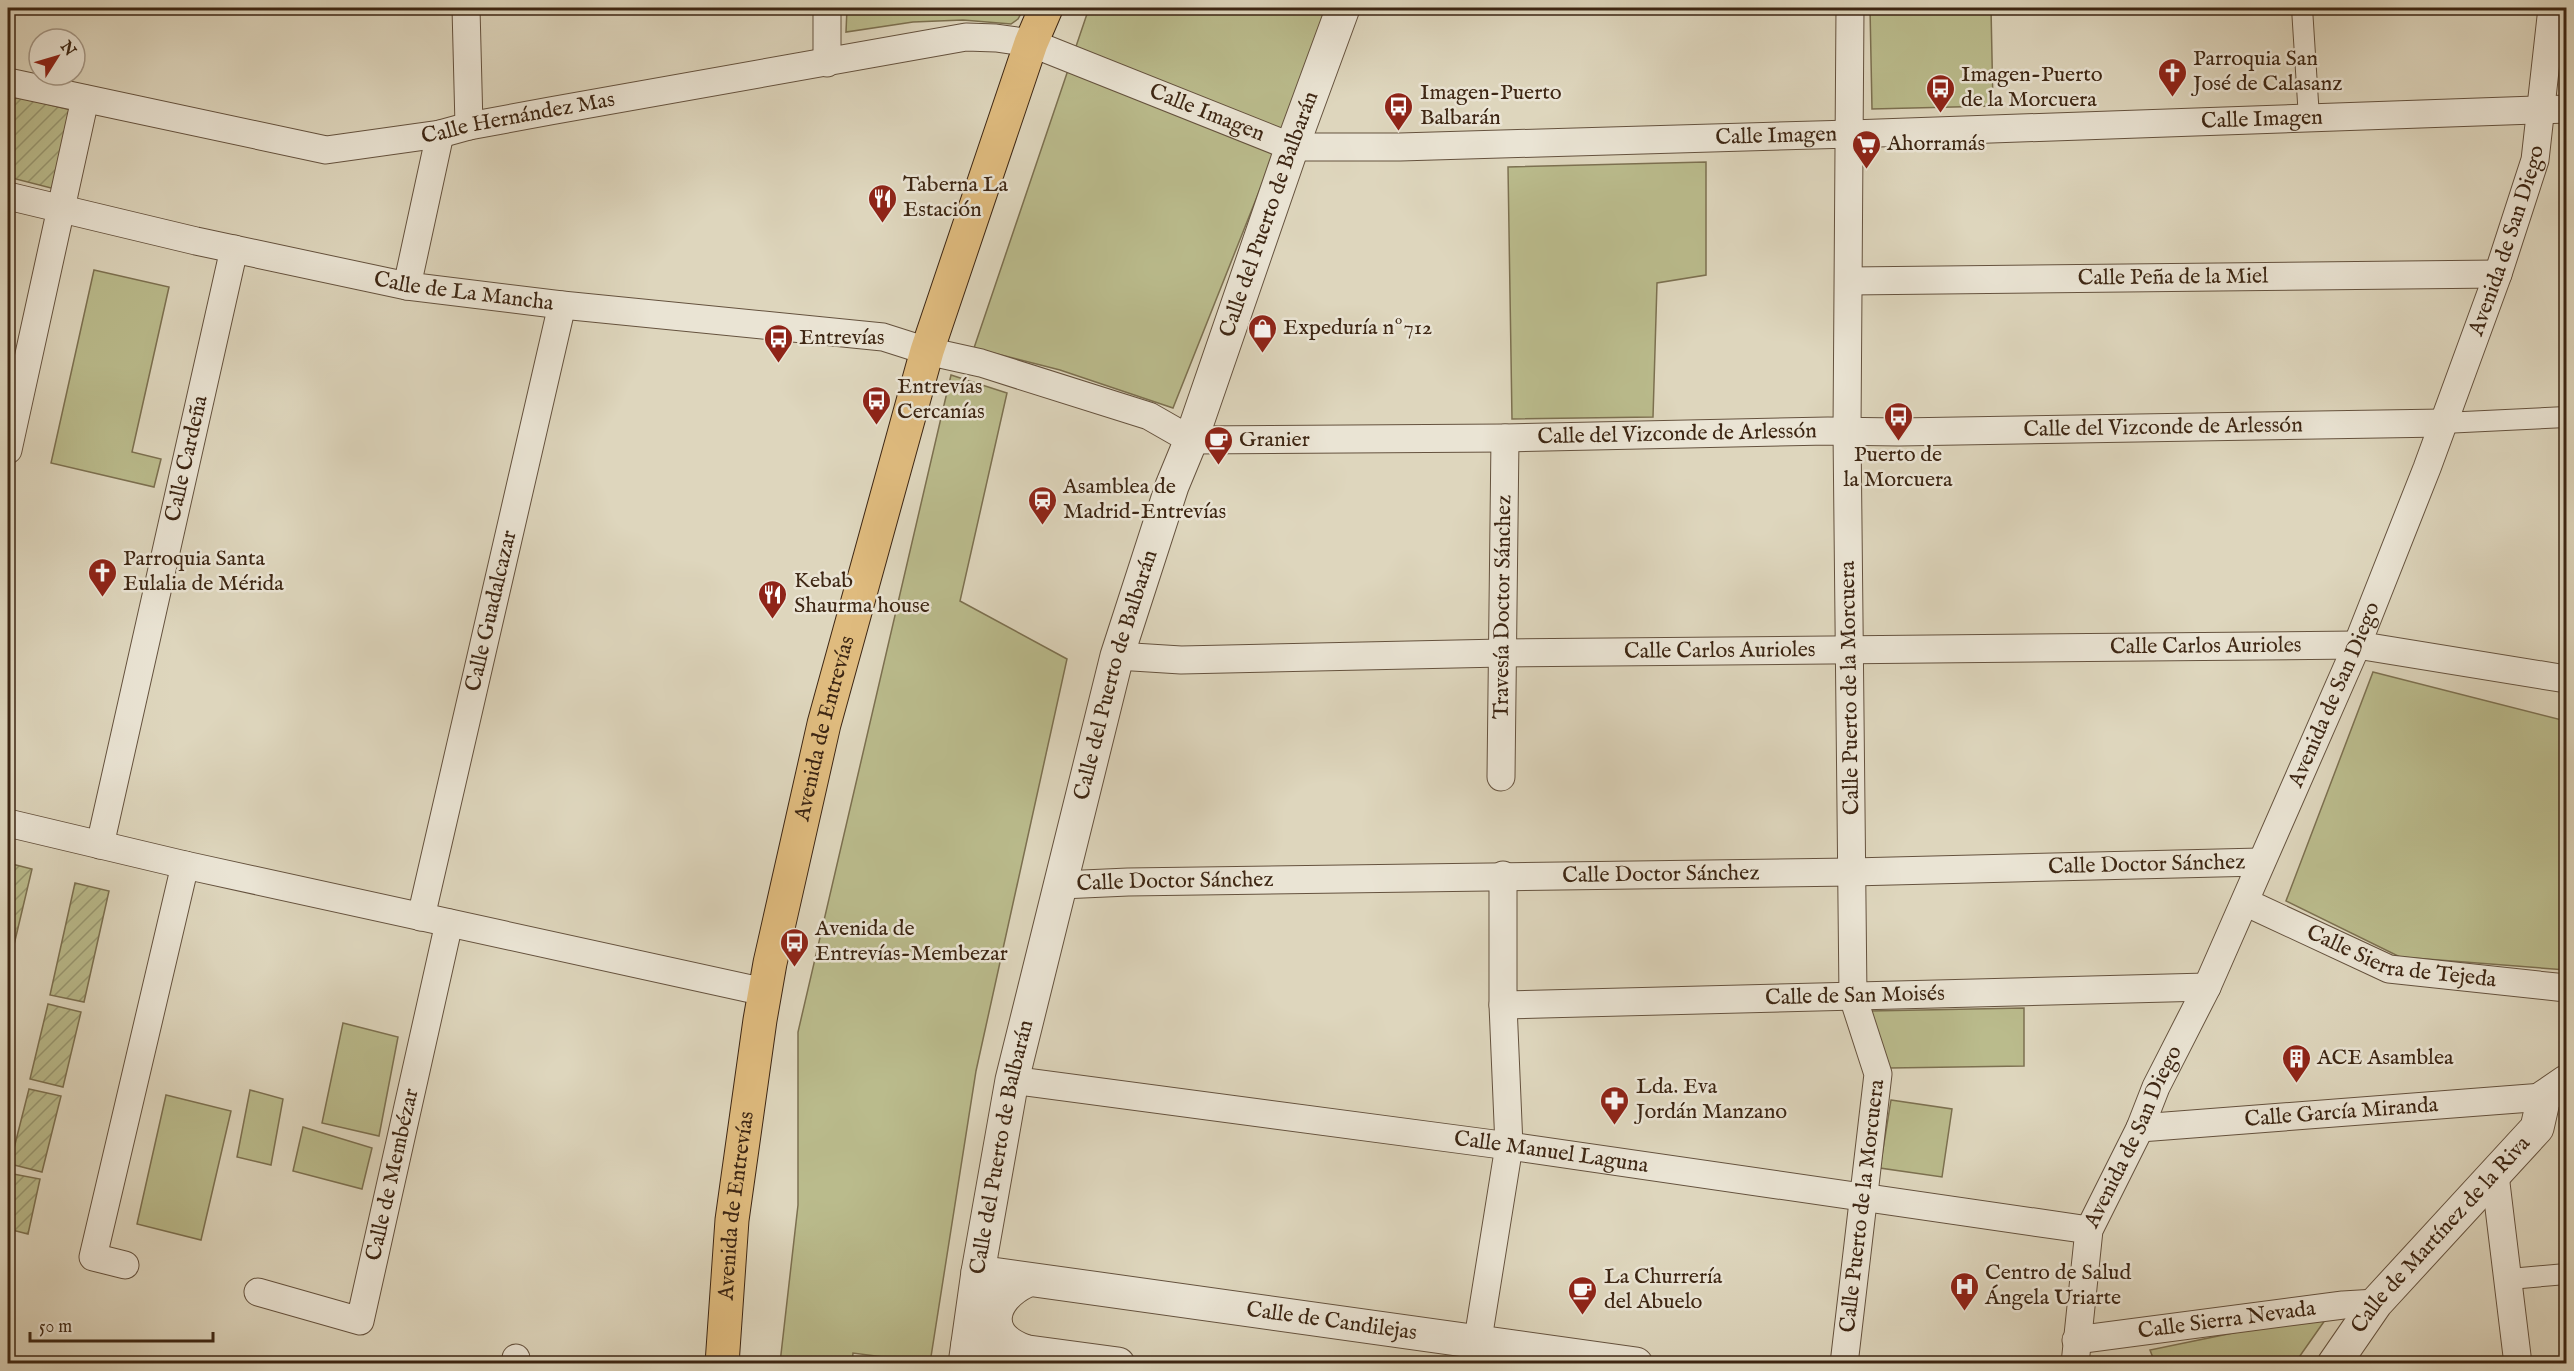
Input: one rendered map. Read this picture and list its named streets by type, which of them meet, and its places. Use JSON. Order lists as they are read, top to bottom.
{
  "streets": {
    "main road": ["Avenida de Entrevías"],
    "street": [
      "Calle Imagen",
      "Calle Hernández Mas",
      "Calle del Puerto de Balbarán",
      "Avenida de San Diego",
      "Calle Peña de la Miel",
      "Calle de La Mancha",
      "Calle del Vizconde de Arlessón",
      "Calle Cardeña",
      "Travesía Doctor Sánchez",
      "Calle Guadalcazar",
      "Calle Carlos Aurioles",
      "Calle Puerto de la Morcuera",
      "Calle Doctor Sánchez",
      "Calle Sierra de Tejeda",
      "Calle de San Moisés",
      "Calle García Miranda",
      "Calle Manuel Laguna",
      "Calle de Membézar",
      "Calle de Martínez de la Riva",
      "Calle Sierra Nevada",
      "Calle de Candilejas"
    ]
  },
  "crossings": [
    ["Calle Imagen", "Calle Hernández Mas"],
    ["Calle Imagen", "Calle del Puerto de Balbarán"],
    ["Calle Imagen", "Avenida de San Diego"],
    ["Calle Imagen", "Calle Puerto de la Morcuera"],
    ["Calle Imagen", "Avenida de Entrevías"],
    ["Calle Hernández Mas", "Avenida de Entrevías"],
    ["Calle del Puerto de Balbarán", "Calle del Vizconde de Arlessón"],
    ["Calle del Puerto de Balbarán", "Calle Carlos Aurioles"],
    ["Calle del Puerto de Balbarán", "Calle Doctor Sánchez"],
    ["Calle del Puerto de Balbarán", "Calle Manuel Laguna"],
    ["Calle del Puerto de Balbarán", "Calle de Candilejas"],
    ["Avenida de San Diego", "Calle Peña de la Miel"],
    ["Avenida de San Diego", "Calle del Vizconde de Arlessón"],
    ["Avenida de San Diego", "Calle Carlos Aurioles"],
    ["Avenida de San Diego", "Calle Doctor Sánchez"],
    ["Avenida de San Diego", "Calle Sierra de Tejeda"],
    ["Avenida de San Diego", "Calle de San Moisés"],
    ["Avenida de San Diego", "Calle García Miranda"],
    ["Avenida de San Diego", "Calle Manuel Laguna"],
    ["Avenida de San Diego", "Calle Sierra Nevada"],
    ["Calle Peña de la Miel", "Calle Puerto de la Morcuera"],
    ["Calle de La Mancha", "Calle Cardeña"],
    ["Calle de La Mancha", "Calle Guadalcazar"],
    ["Calle de La Mancha", "Avenida de Entrevías"],
    ["Calle del Vizconde de Arlessón", "Travesía Doctor Sánchez"],
    ["Calle del Vizconde de Arlessón", "Calle Puerto de la Morcuera"],
    ["Travesía Doctor Sánchez", "Calle Carlos Aurioles"],
    ["Calle Carlos Aurioles", "Calle Puerto de la Morcuera"],
    ["Calle Puerto de la Morcuera", "Calle Doctor Sánchez"],
    ["Calle Puerto de la Morcuera", "Calle de San Moisés"],
    ["Calle Puerto de la Morcuera", "Calle Manuel Laguna"],
    ["Calle García Miranda", "Calle de Martínez de la Riva"],
    ["Calle de Martínez de la Riva", "Calle Sierra Nevada"]
  ],
  "places": {
    "church": ["Parroquia San José de Calasanz", "Parroquia Santa Eulalia de Mérida"],
    "bus stop": [
      "Imagen-Puerto de la Morcuera",
      "Imagen-Puerto Balbarán",
      "Entrevías",
      "Entrevías Cercanías",
      "Puerto de la Morcuera",
      "Avenida de Entrevías-Membezar"
    ],
    "supermarket": ["Ahorramás"],
    "restaurant": ["Taberna La Estación", "Kebab Shaurma house"],
    "shop": ["Expeduría nº712"],
    "cafe": ["Granier", "La Churrería del Abuelo"],
    "station": ["Asamblea de Madrid-Entrevías"],
    "building": ["ACE Asamblea"],
    "pharmacy": ["Lda. Eva Jordán Manzano"],
    "hospital": ["Centro de Salud Ángela Uriarte"]
  },
  "scale_bar": "50 m",
  "north": "top right"
}
